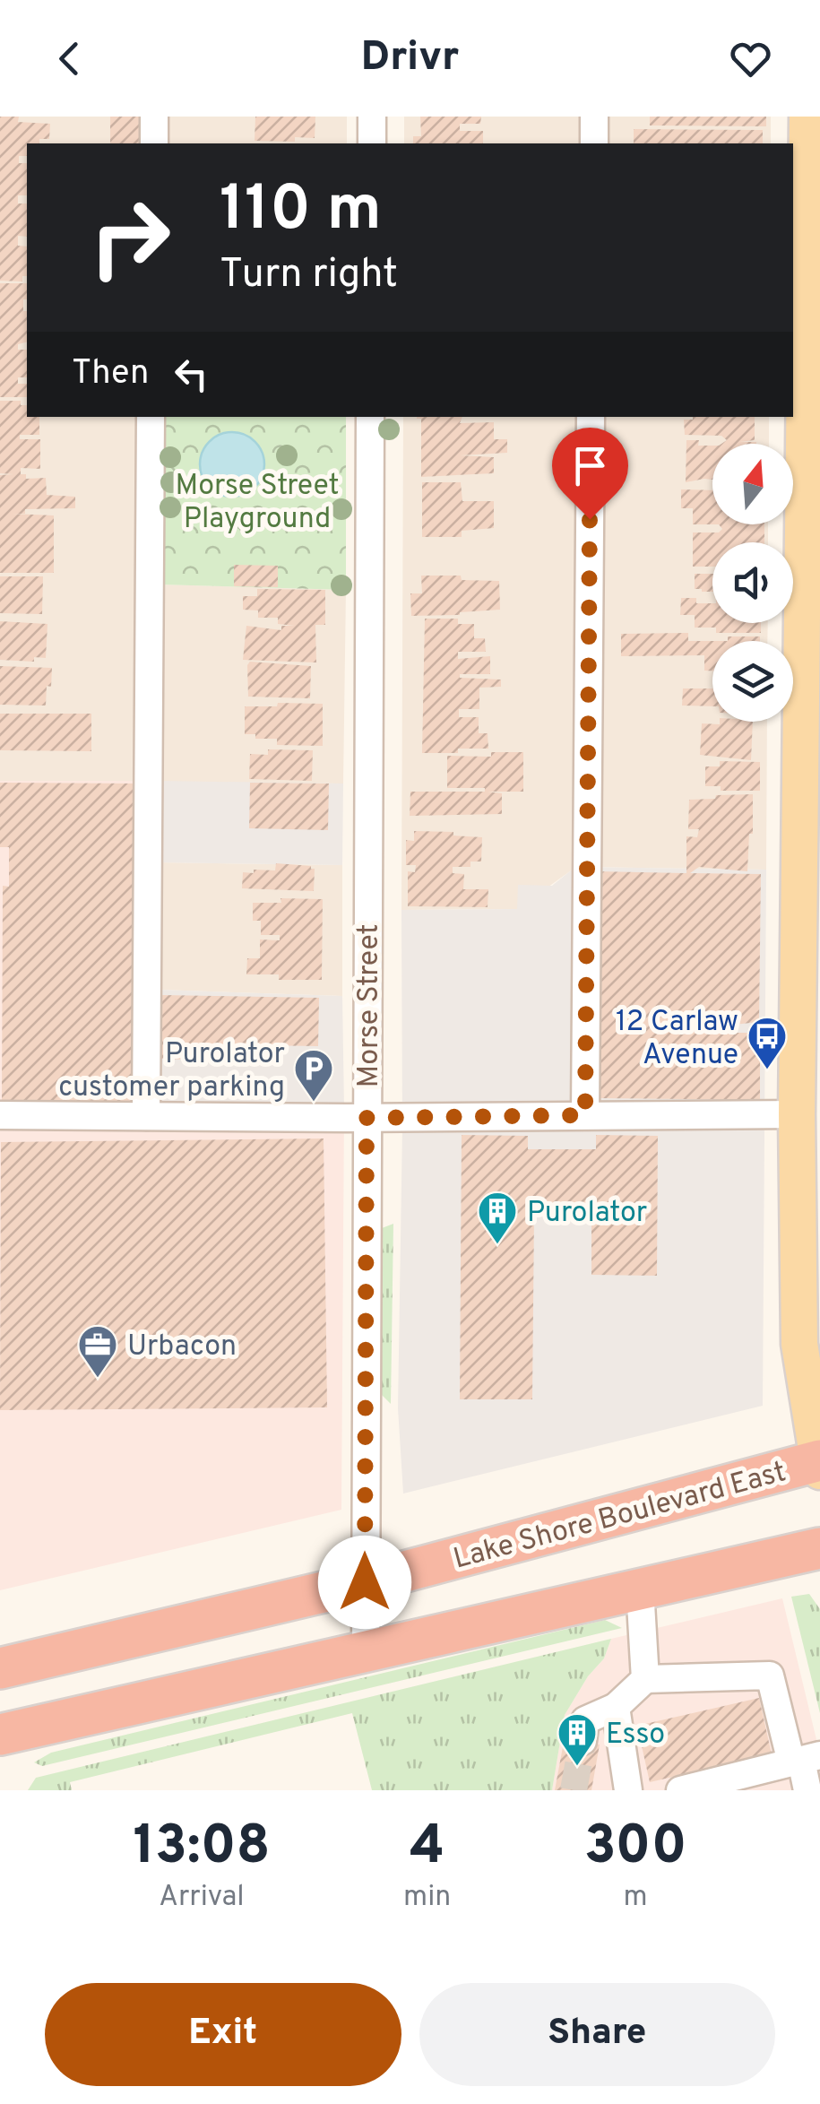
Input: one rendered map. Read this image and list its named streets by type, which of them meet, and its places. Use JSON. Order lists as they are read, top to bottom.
{
  "streets": {
    "highway": ["Lake Shore Boulevard East"],
    "street": ["Morse Street"]
  },
  "crossings": [
    ["Morse Street", "Lake Shore Boulevard East"]
  ],
  "parks": ["Morse Street Playground"],
  "places": {
    "bus stop": ["12 Carlaw Avenue"],
    "parking": ["Purolator customer parking"],
    "building": ["Purolator", "Esso"],
    "office": ["Urbacon"]
  },
  "north": "top",
  "page": {
    "header": "Drivr",
    "turn": ["110 m", "Turn right"],
    "then": "Then",
    "eta": [
      "13:08",
      "Arrival",
      "4",
      "min",
      "300",
      "m"
    ],
    "buttons": ["Exit", "Share"]
  }
}
